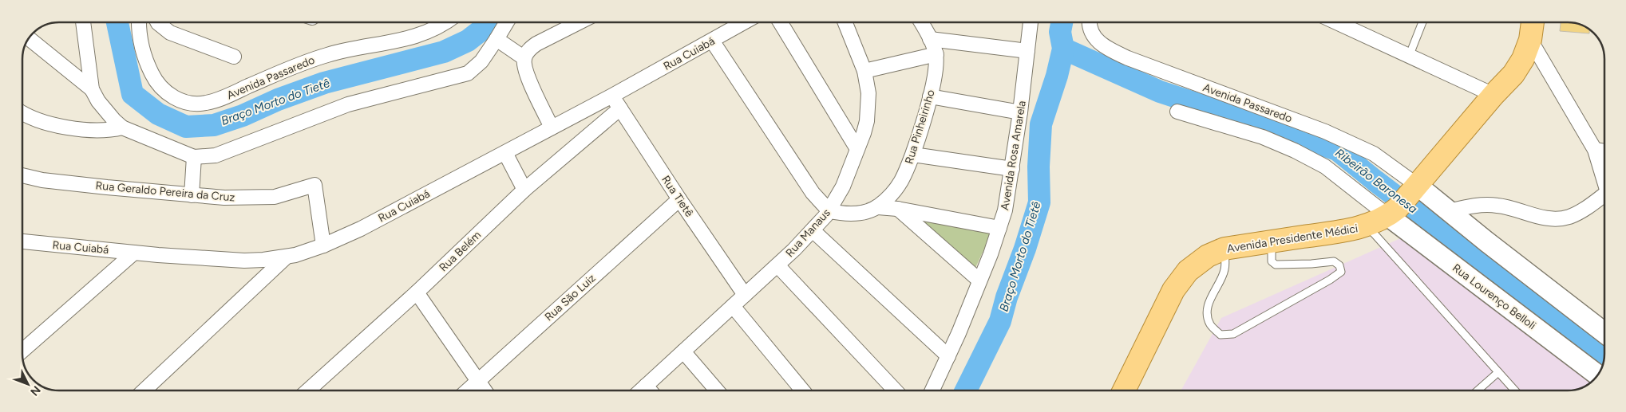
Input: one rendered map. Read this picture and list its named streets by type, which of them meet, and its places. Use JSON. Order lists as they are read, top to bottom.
{
  "streets": {
    "main road": ["Avenida Presidente Médici"],
    "street": [
      "Rua Cuiabá",
      "Avenida Passaredo",
      "Rua Pinheirinho",
      "Avenida Rosa Amarela",
      "Rua Geraldo Pereira da Cruz",
      "Rua Tietê",
      "Rua Manaus",
      "Rua Belém",
      "Rua Lourenço Belloli",
      "Rua São Luiz"
    ]
  },
  "crossings": [
    ["Rua Cuiabá", "Rua Geraldo Pereira da Cruz"],
    ["Rua Cuiabá", "Rua Tietê"],
    ["Avenida Passaredo", "Avenida Presidente Médici"],
    ["Avenida Passaredo", "Rua Lourenço Belloli"],
    ["Rua Tietê", "Rua Manaus"],
    ["Rua Tietê", "Rua Belém"],
    ["Rua Tietê", "Rua São Luiz"],
    ["Avenida Presidente Médici", "Rua Lourenço Belloli"]
  ],
  "water": ["Braço Morto do Tietê", "Ribeirão Baronesa"],
  "north": "bottom right"
}
